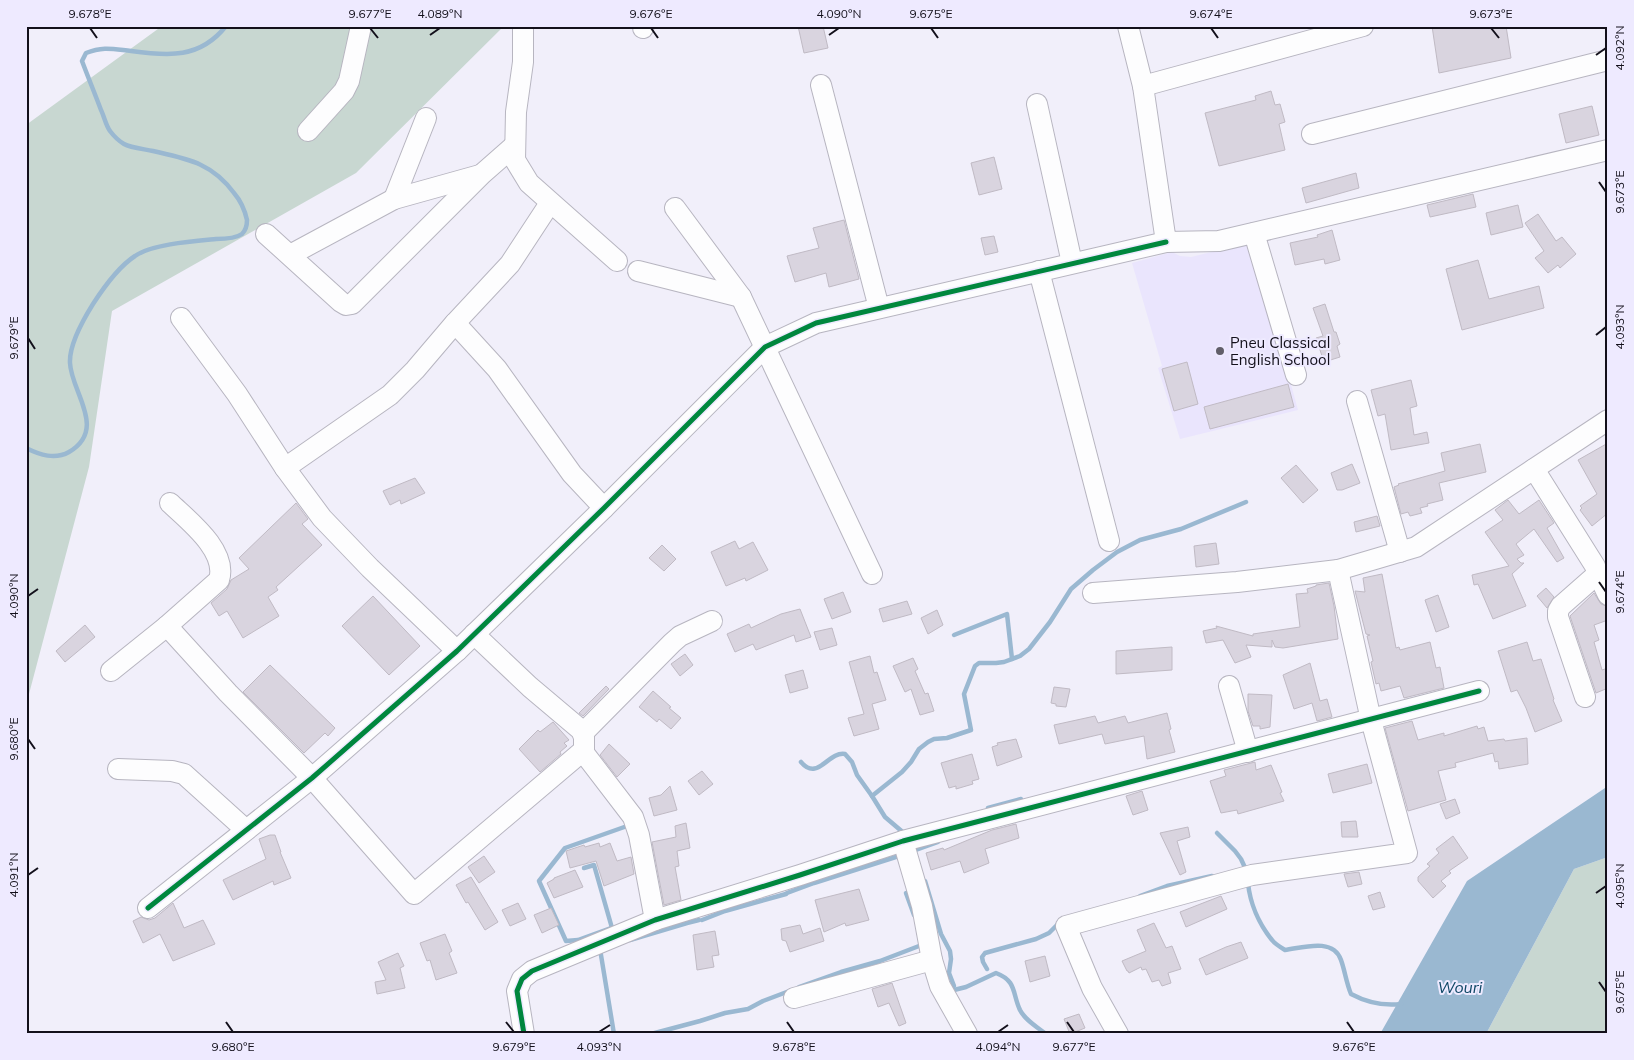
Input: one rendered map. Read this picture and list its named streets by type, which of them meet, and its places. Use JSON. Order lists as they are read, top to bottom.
{
  "water": ["Wouri"],
  "places": ["Pneu Classical English School"],
  "coordinates": [
    "9.678°E",
    "9.677°E",
    "4.089°N",
    "9.676°E",
    "4.090°N",
    "9.675°E",
    "9.674°E",
    "9.673°E",
    "4.092°N",
    "4.093°N",
    "9.679°E",
    "9.680°E",
    "4.091°N",
    "4.095°N",
    "4.094°N"
  ]
}
